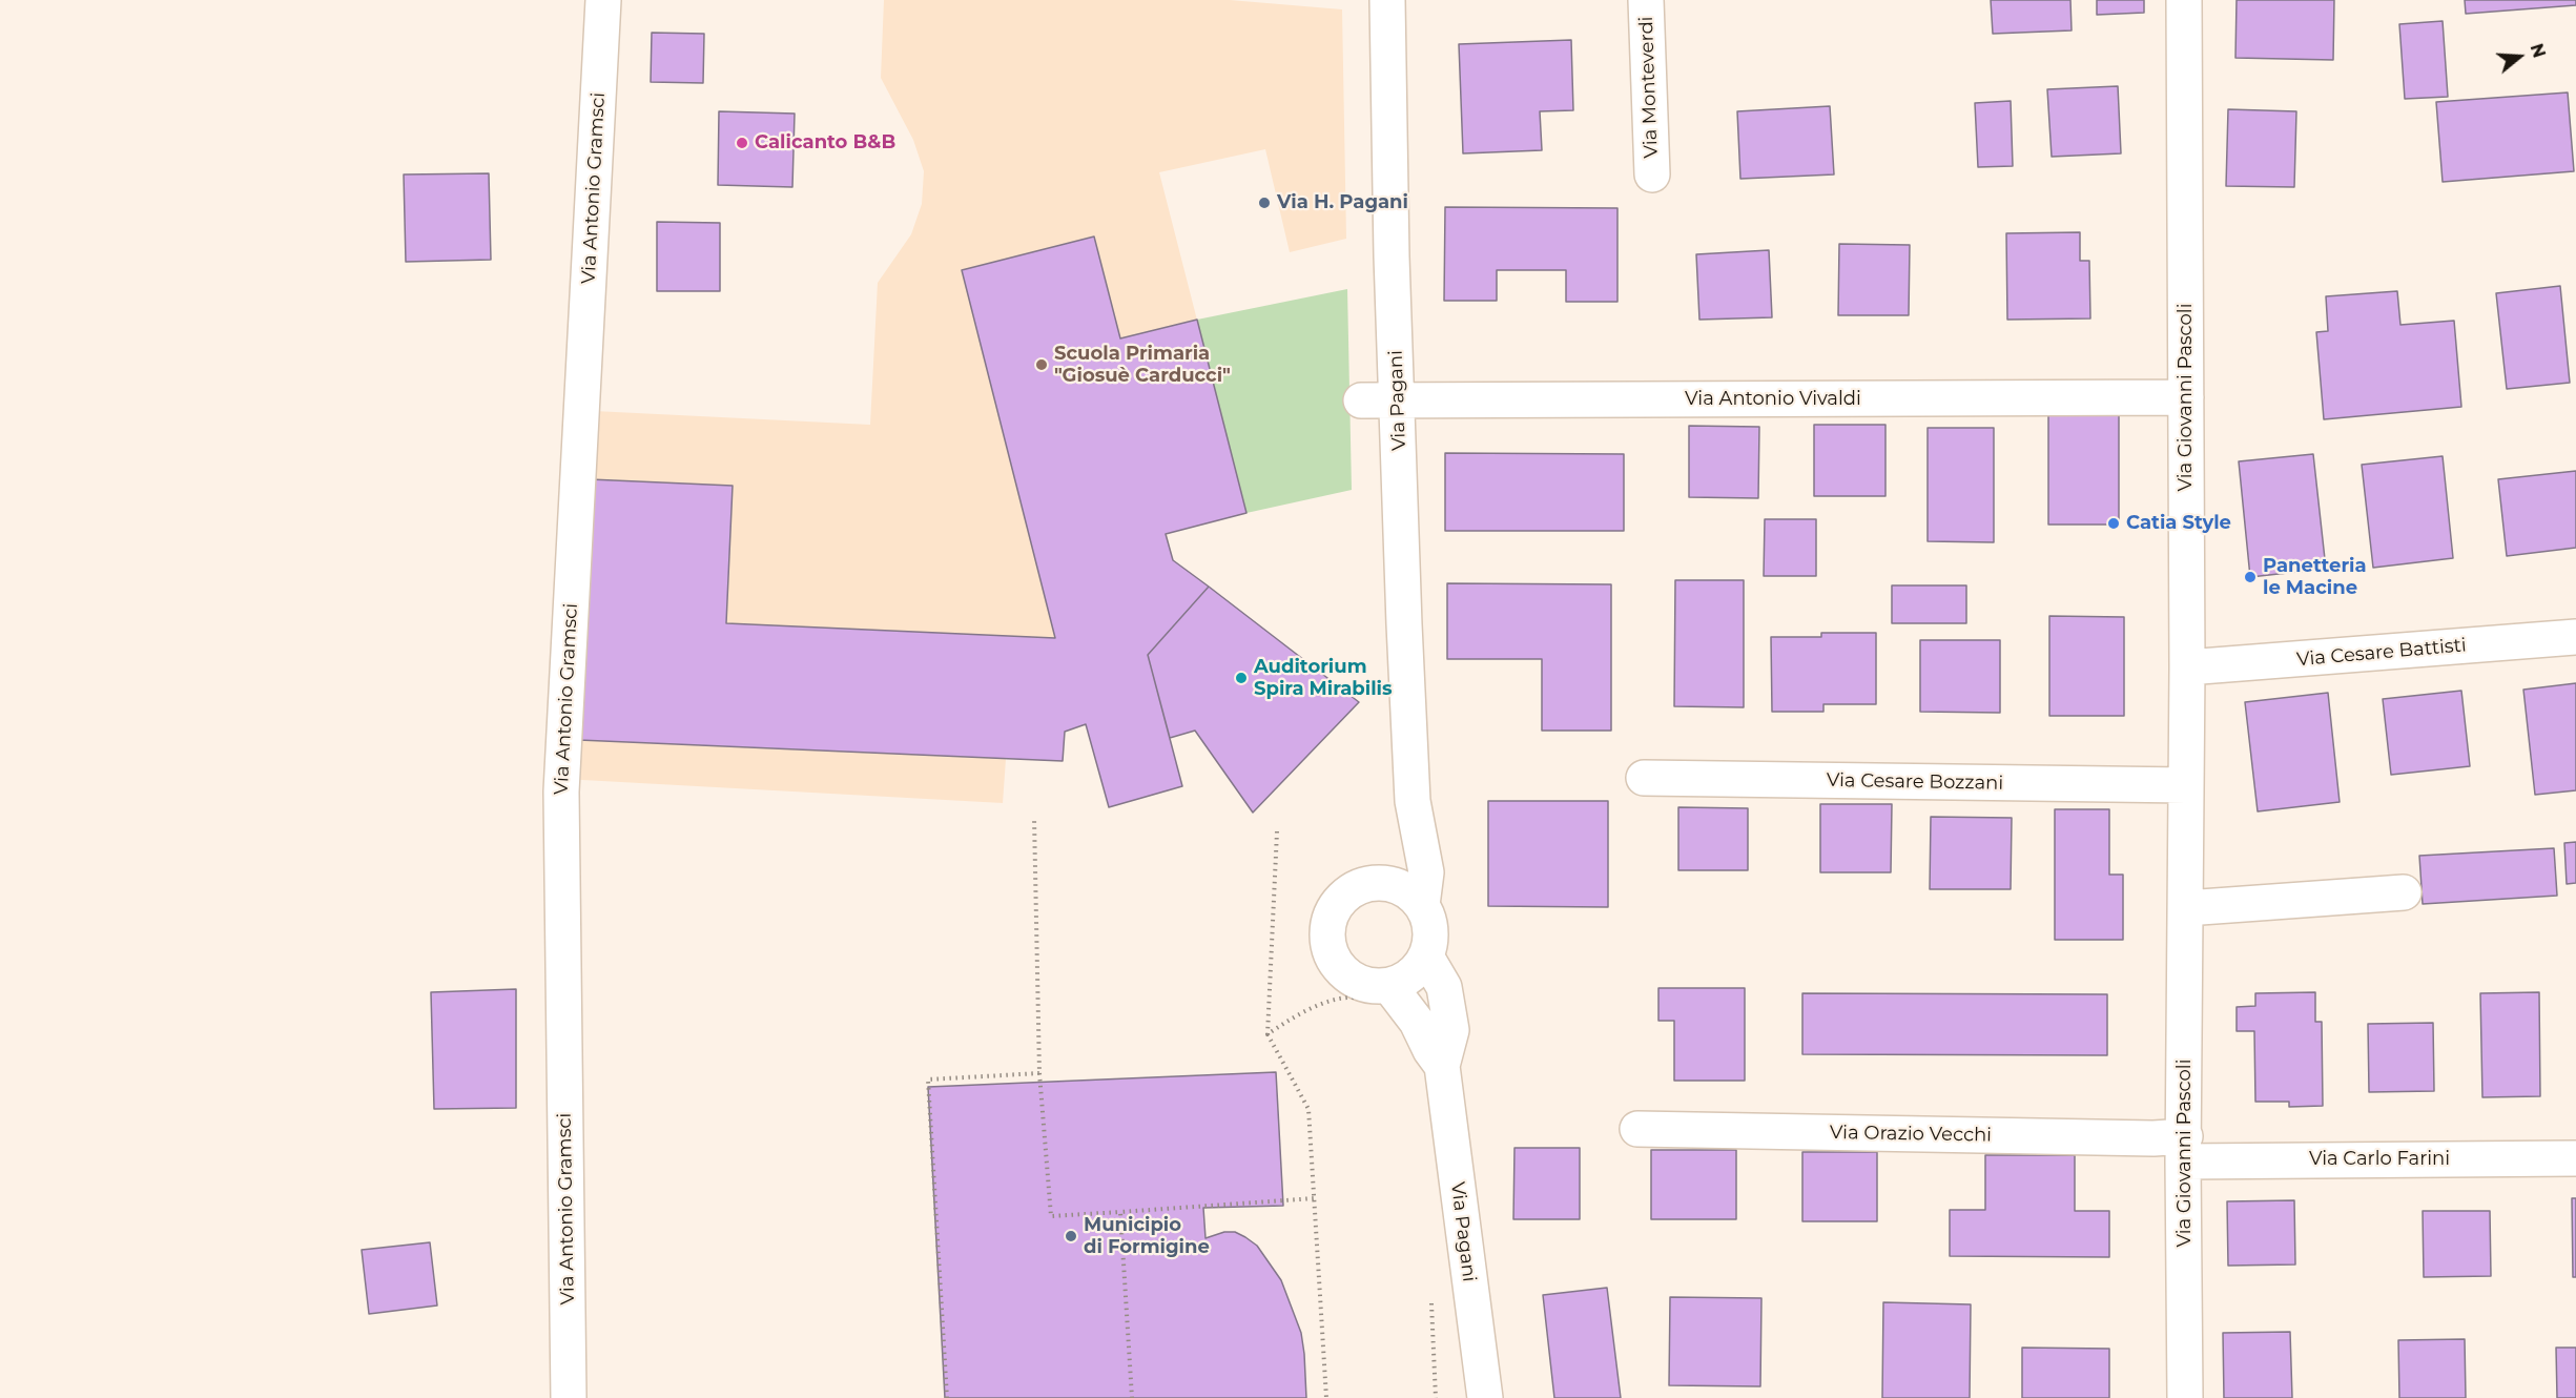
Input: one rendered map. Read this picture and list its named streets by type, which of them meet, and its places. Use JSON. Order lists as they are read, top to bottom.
{
  "streets": {
    "street": [
      "Via Monteverdi",
      "Via Antonio Gramsci",
      "Via Giovanni Pascoli",
      "Via Antonio Vivaldi",
      "Via Pagani",
      "Via Cesare Battisti",
      "Via Cesare Bozzani",
      "Via Orazio Vecchi",
      "Via Carlo Farini"
    ]
  },
  "crossings": [
    ["Via Giovanni Pascoli", "Via Antonio Vivaldi"],
    ["Via Giovanni Pascoli", "Via Cesare Battisti"],
    ["Via Giovanni Pascoli", "Via Cesare Bozzani"],
    ["Via Giovanni Pascoli", "Via Orazio Vecchi"],
    ["Via Giovanni Pascoli", "Via Carlo Farini"],
    ["Via Antonio Vivaldi", "Via Pagani"],
    ["Via Orazio Vecchi", "Via Carlo Farini"]
  ],
  "places": [
    "Calicanto B&B",
    "Via H. Pagani",
    "Scuola Primaria \"Giosuè Carducci\"",
    "Catia Style",
    "Panetteria le Macine",
    "Auditorium Spira Mirabilis",
    "Municipio di Formigine"
  ],
  "north": "right"
}
